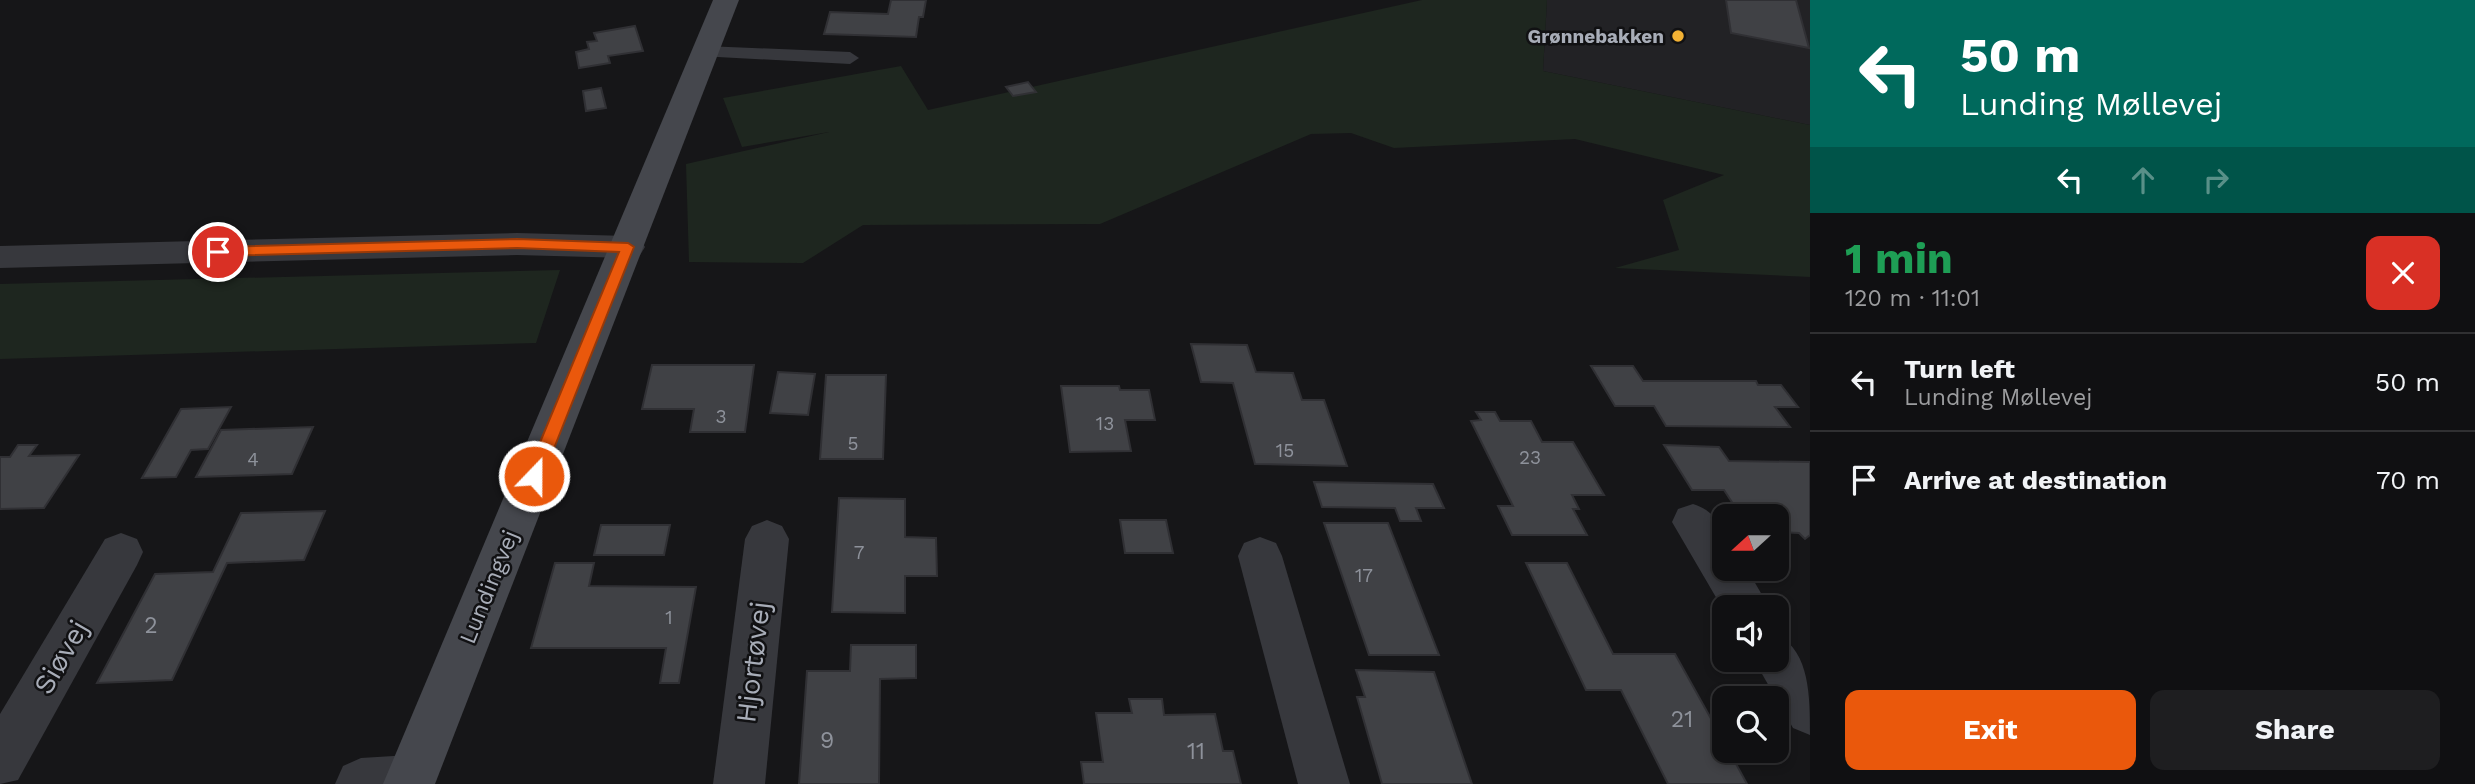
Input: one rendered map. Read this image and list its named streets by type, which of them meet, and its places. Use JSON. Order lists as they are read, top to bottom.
{
  "streets": {
    "street": ["Lundingvej", "Siøvej", "Hjortøvej"]
  },
  "places": ["Grønnebakken"],
  "house_numbers": [
    "3",
    "13",
    "5",
    "15",
    "23",
    "4",
    "7",
    "17",
    "1",
    "2",
    "21",
    "9",
    "11"
  ],
  "north": "left",
  "page": {
    "turn": ["50 m", "Lunding Møllevej"],
    "heading": ["1 min", "120 m · 11:01"],
    "list": [
      {
        "name": "Turn left",
        "note": "Lunding Møllevej",
        "value": "50 m"
      },
      {
        "name": "Arrive at destination",
        "value": "70 m"
      }
    ],
    "buttons": ["Exit", "Share"]
  }
}
